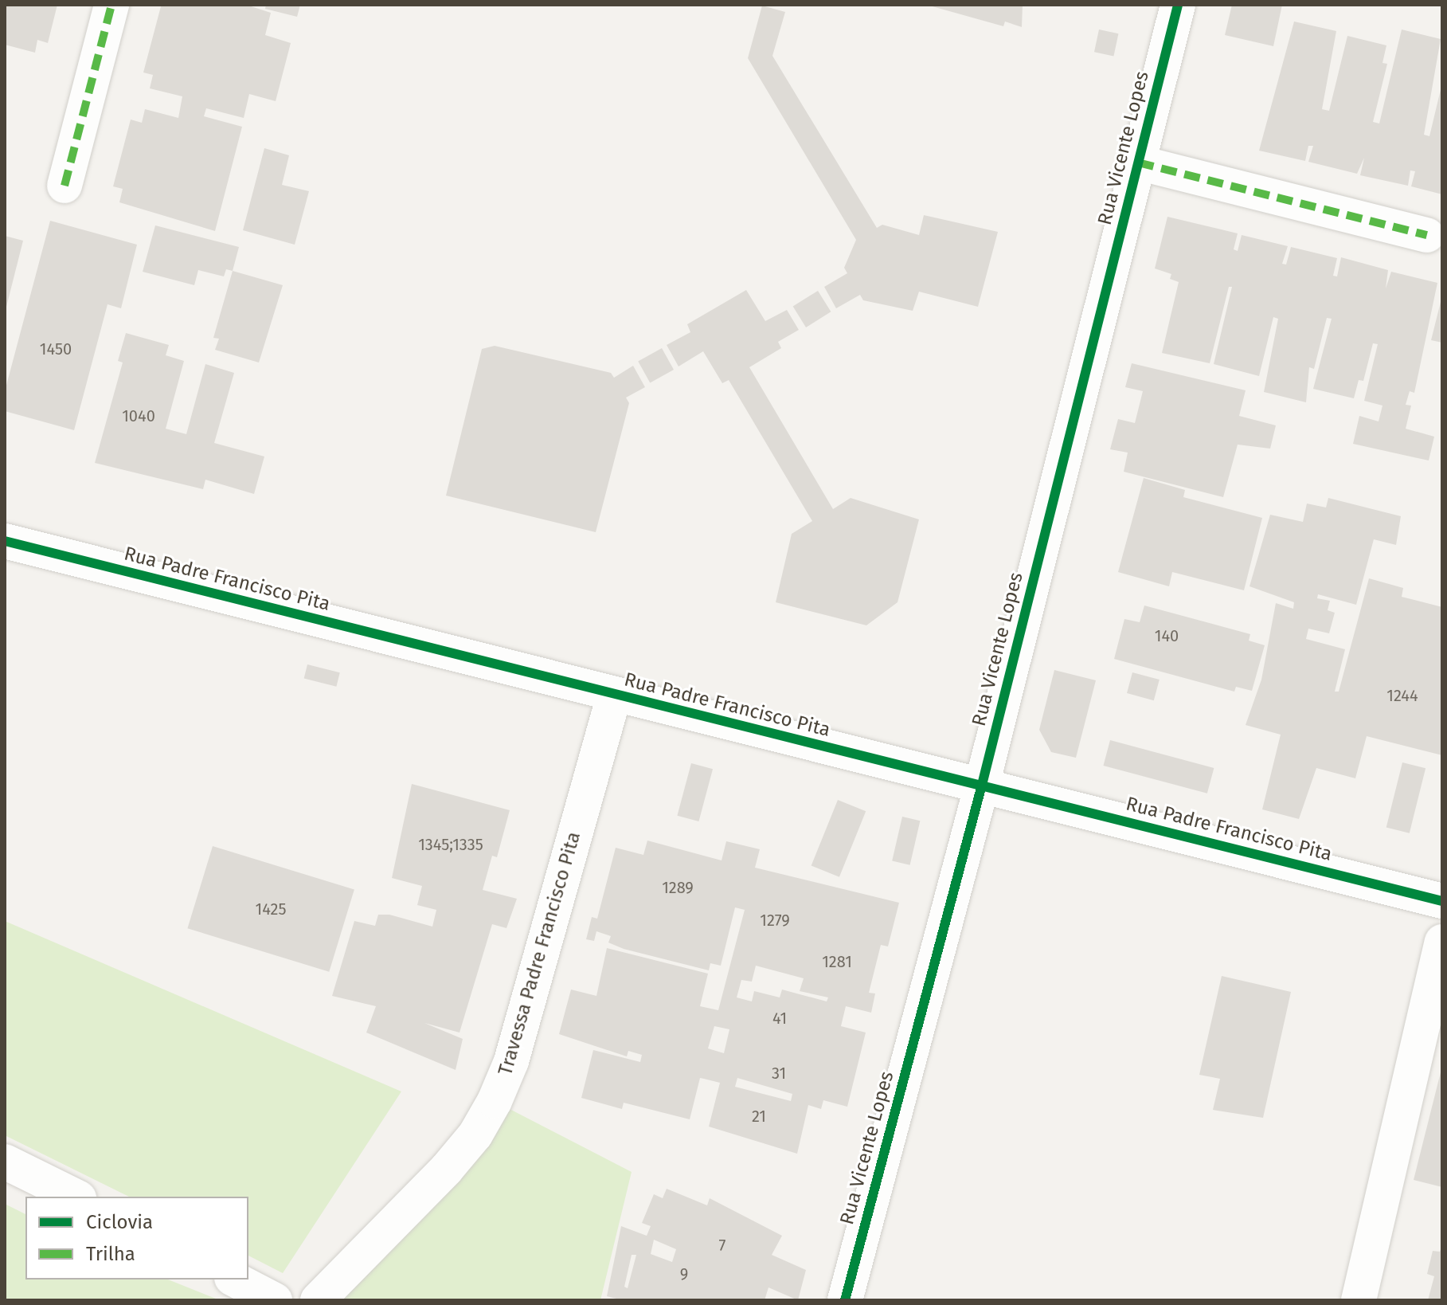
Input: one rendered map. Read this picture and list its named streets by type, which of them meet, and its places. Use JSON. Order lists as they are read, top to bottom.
{
  "streets": {
    "street": ["Rua Vicente Lopes", "Rua Padre Francisco Pita", "Travessa Padre Francisco Pita"]
  },
  "crossings": [
    ["Rua Vicente Lopes", "Rua Padre Francisco Pita"],
    ["Rua Padre Francisco Pita", "Travessa Padre Francisco Pita"]
  ],
  "house_numbers": [
    "1450",
    "1040",
    "140",
    "1244",
    "1345;1335",
    "1289",
    "1425",
    "1279",
    "1281",
    "41",
    "31",
    "21",
    "7",
    "9"
  ],
  "legend": ["Ciclovia", "Trilha"]
}
